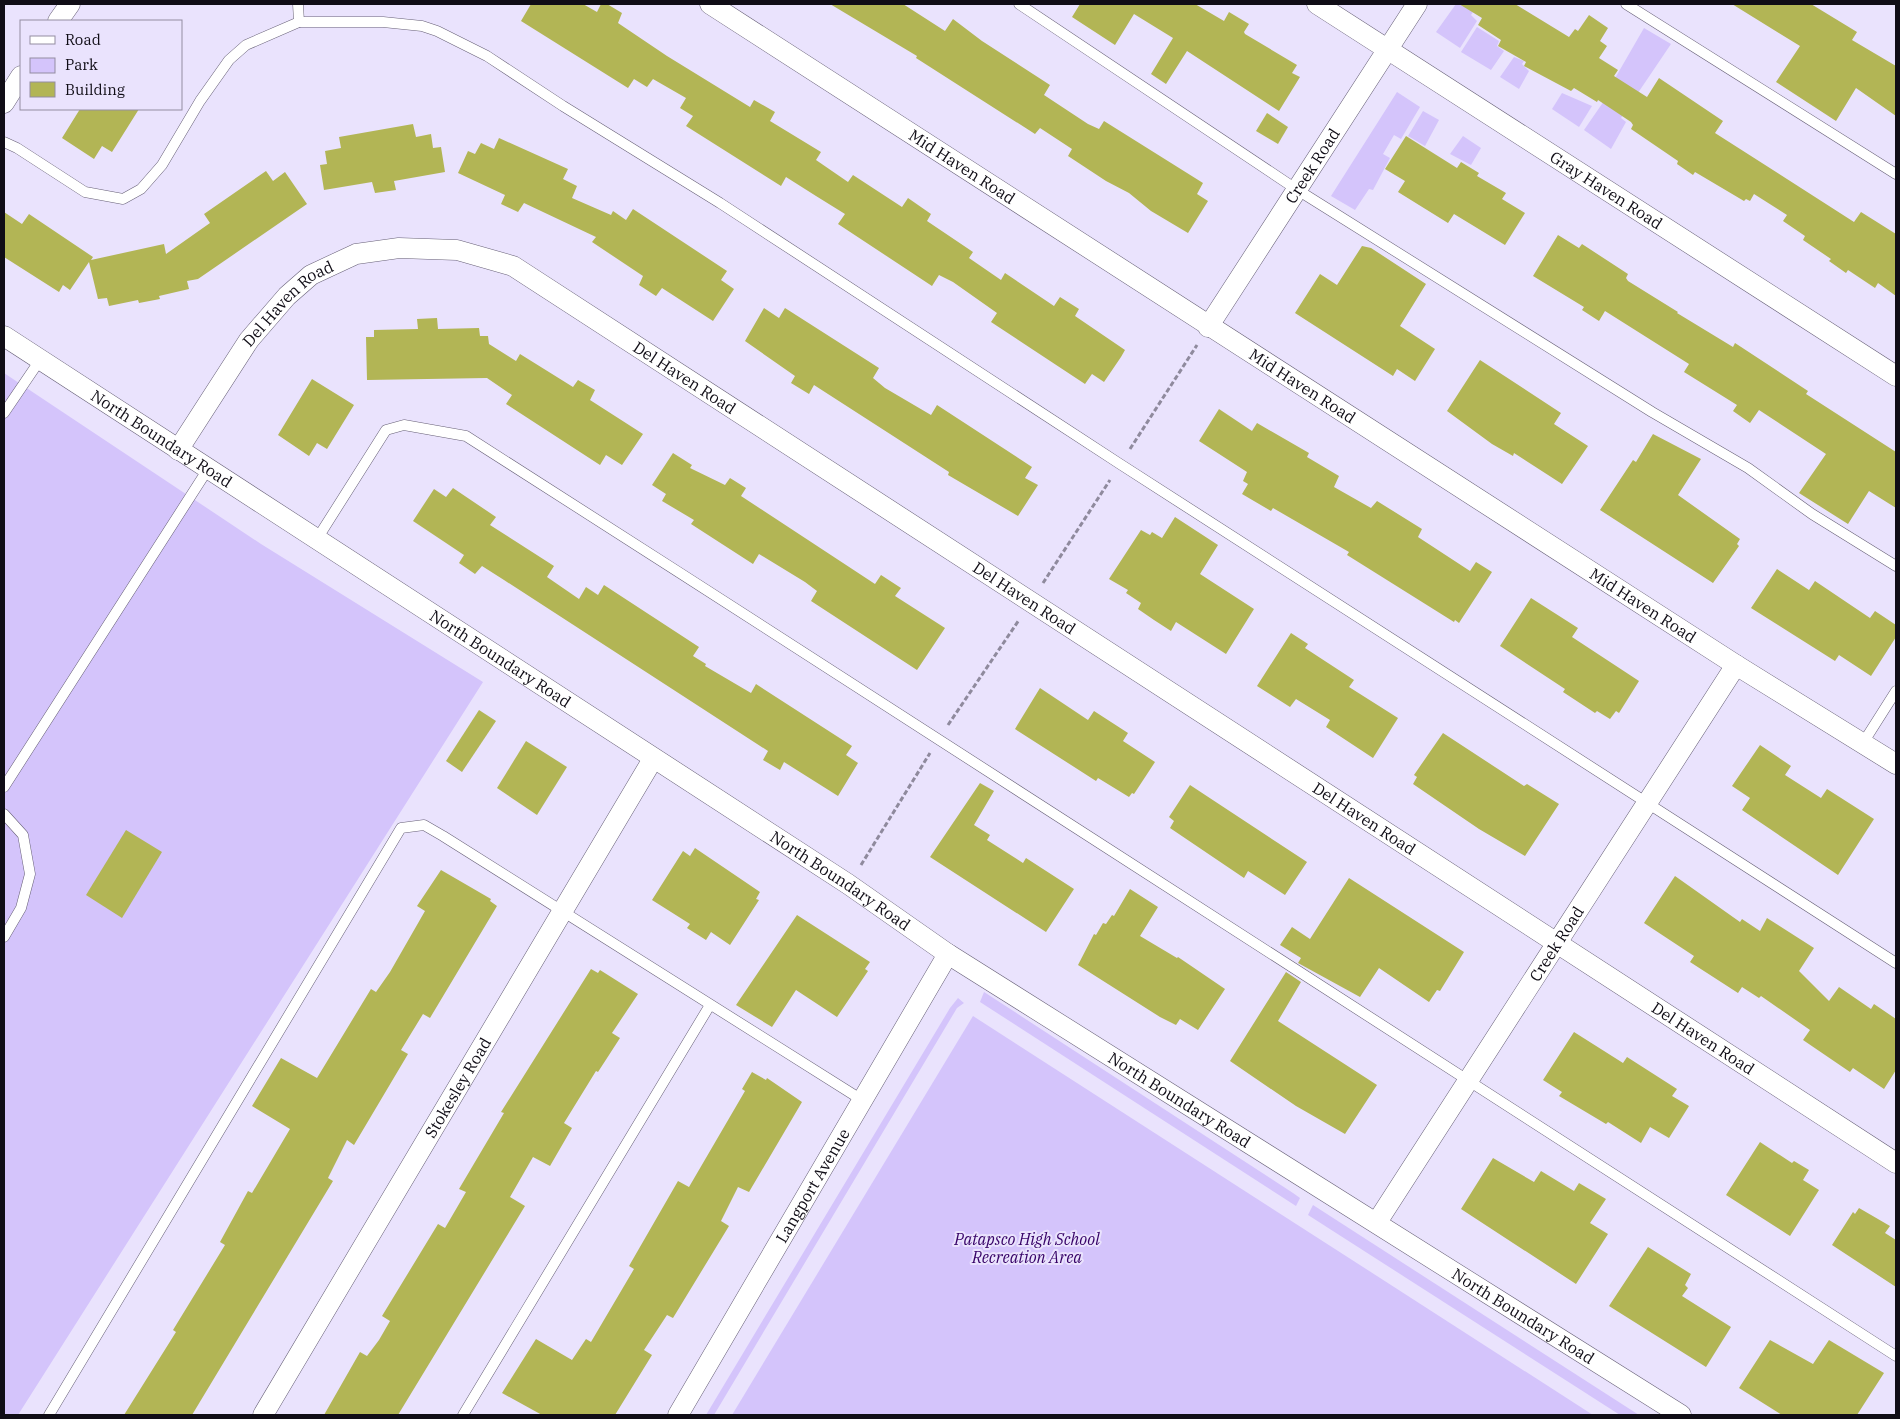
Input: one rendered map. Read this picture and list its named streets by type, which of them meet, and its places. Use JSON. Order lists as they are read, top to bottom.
{
  "streets": {
    "street": [
      "Creek Road",
      "Mid Haven Road",
      "Gray Haven Road",
      "Del Haven Road",
      "North Boundary Road",
      "Stokesley Road",
      "Langport Avenue"
    ]
  },
  "crossings": [
    ["Creek Road", "Mid Haven Road"],
    ["Creek Road", "Gray Haven Road"],
    ["Creek Road", "Del Haven Road"],
    ["Creek Road", "North Boundary Road"],
    ["Del Haven Road", "North Boundary Road"],
    ["North Boundary Road", "Stokesley Road"],
    ["North Boundary Road", "Langport Avenue"]
  ],
  "parks": ["Patapsco High School Recreation Area"],
  "legend": ["Road", "Park", "Building"]
}
